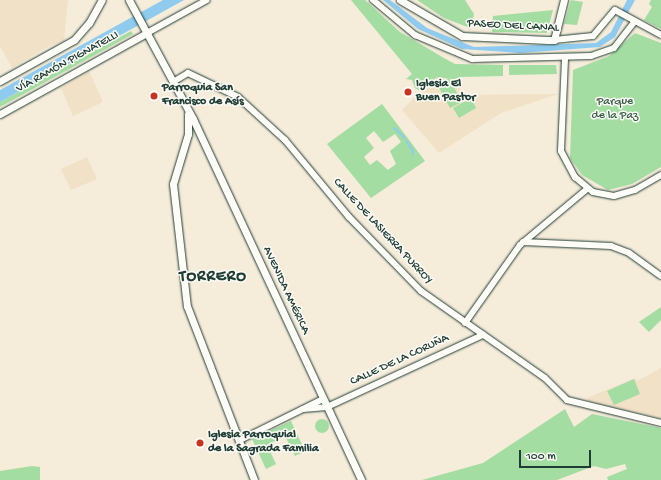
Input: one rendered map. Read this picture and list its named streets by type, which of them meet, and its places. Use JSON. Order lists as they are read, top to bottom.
{
  "streets": {
    "main road": ["PASEO DEL CANAL", "VÍA RAMÓN PIGNATELLI", "AVENIDA AMÉRICA"],
    "street": ["CALLE DE LASIERRA PURROY", "CALLE DE LA CORUÑA"]
  },
  "crossings": [
    ["VÍA RAMÓN PIGNATELLI", "AVENIDA AMÉRICA"],
    ["CALLE DE LASIERRA PURROY", "AVENIDA AMÉRICA"],
    ["CALLE DE LASIERRA PURROY", "CALLE DE LA CORUÑA"],
    ["AVENIDA AMÉRICA", "CALLE DE LA CORUÑA"]
  ],
  "districts": ["TORRERO"],
  "parks": ["Parque de la Paz"],
  "places": ["Iglesia El Buen Pastor", "Parroquia San Francisco de Asís", "Iglesia Parroquial de la Sagrada Familia"],
  "scale_bar": "100 m"
}
